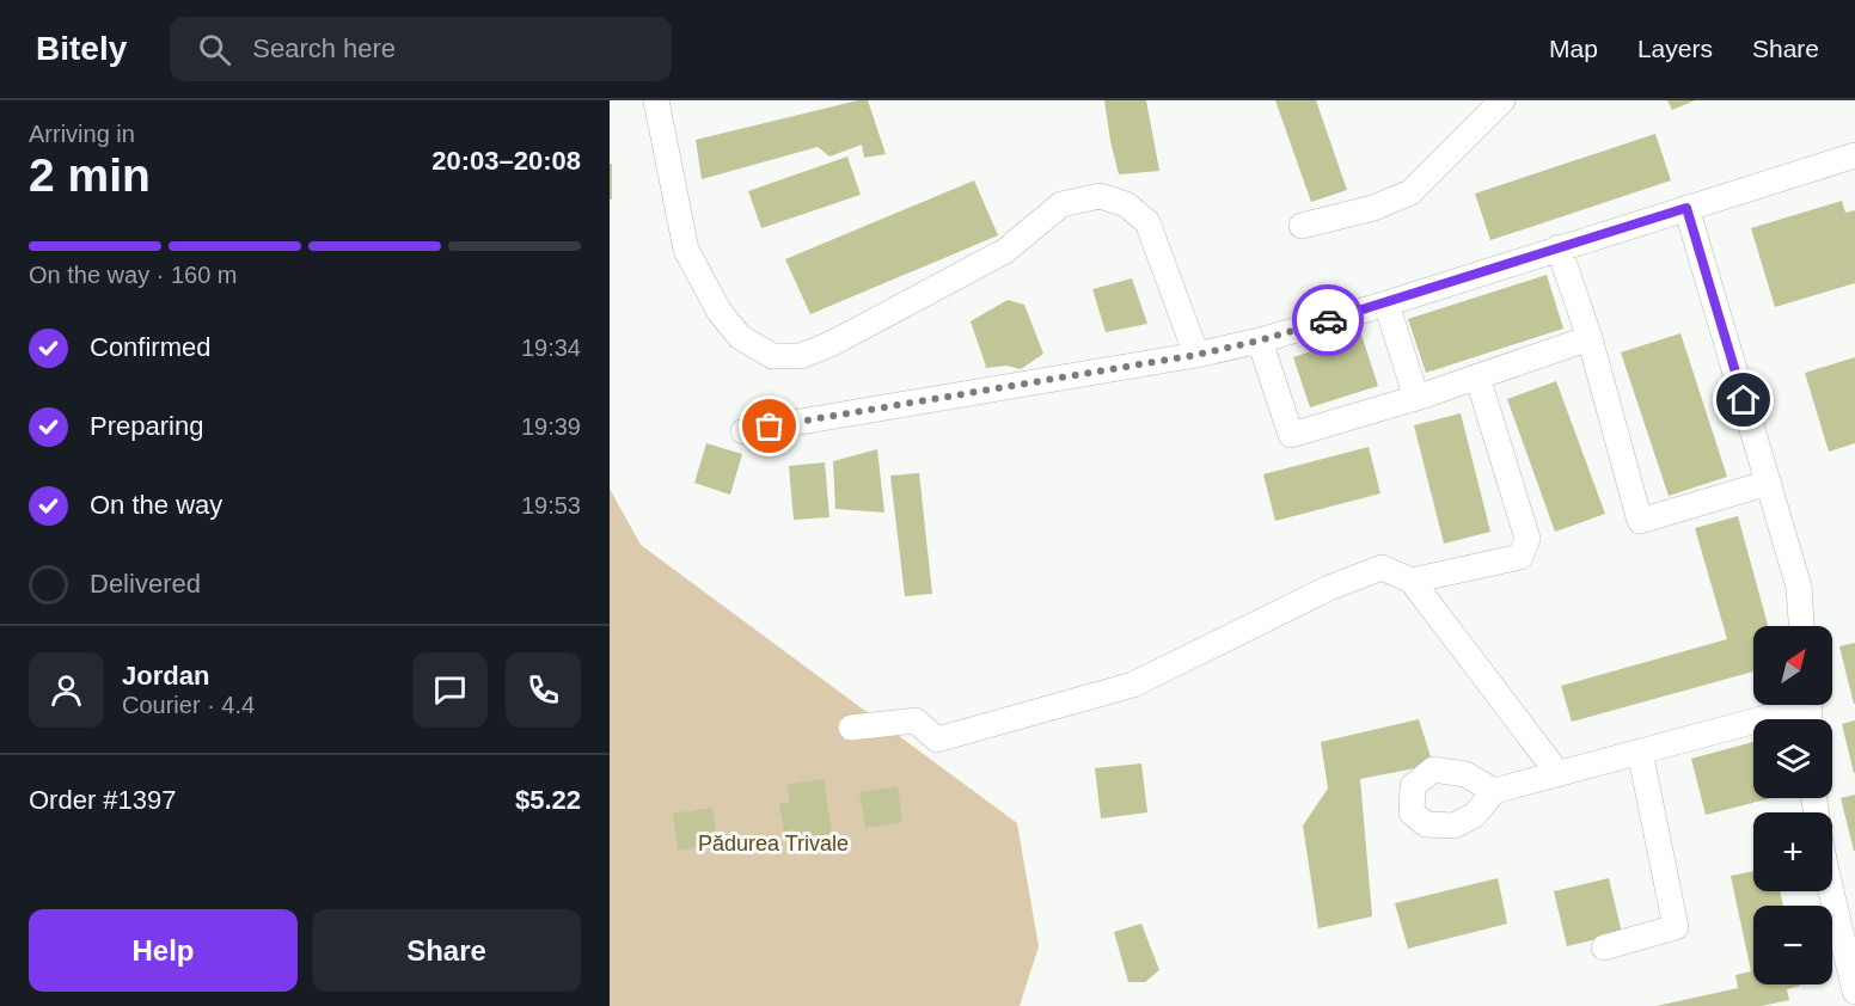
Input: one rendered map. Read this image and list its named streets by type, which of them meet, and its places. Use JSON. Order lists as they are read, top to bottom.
{
  "parks": ["Pădurea Trivale"],
  "north": "top right",
  "page": {
    "header": "Bitely",
    "search": "Search here",
    "nav": ["Map", "Layers", "Share"],
    "heading": ["2 min", "Arriving in", "20:03–20:08"],
    "panel": [
      "Jordan",
      "Courier · 4.4",
      "Order #1397",
      "$5.22"
    ],
    "bar": "On the way · 160 m",
    "list": [
      ["Confirmed", "19:34"],
      ["Preparing", "19:39"],
      ["On the way", "19:53"],
      "Delivered"
    ],
    "map_buttons": ["+", "−"],
    "buttons": ["Help", "Share"]
  }
}
